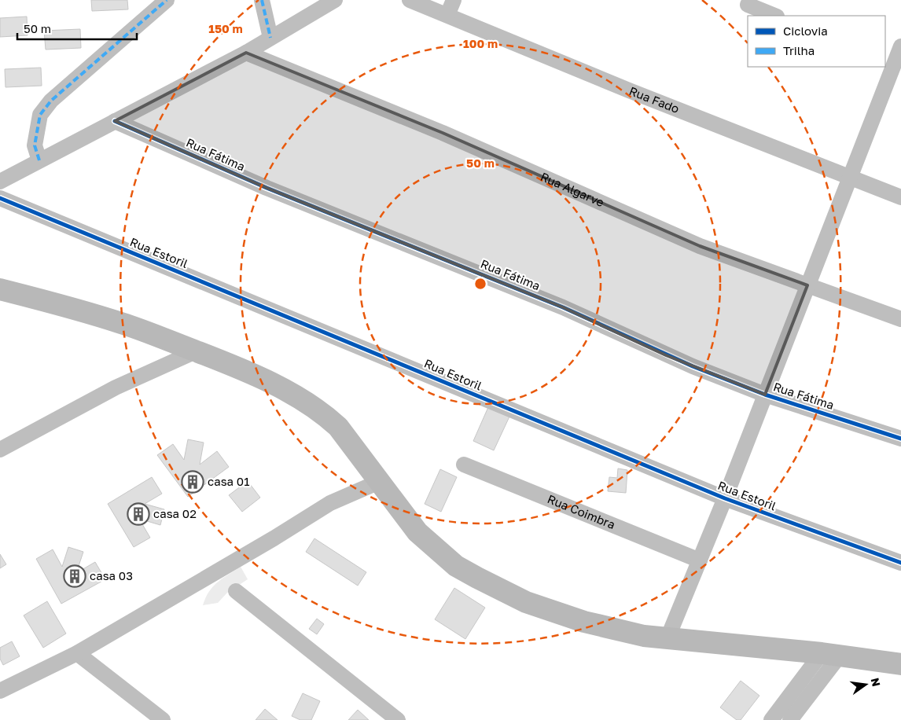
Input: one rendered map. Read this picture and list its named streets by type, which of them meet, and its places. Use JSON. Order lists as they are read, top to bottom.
{
  "streets": {
    "street": [
      "Rua Fado",
      "Rua Fátima",
      "Rua Algarve",
      "Rua Estoril",
      "Rua Coimbra"
    ]
  },
  "places": {
    "building": ["casa 01", "casa 02", "casa 03"]
  },
  "legend": ["Ciclovia", "Trilha"],
  "scale_bar": "50 m",
  "north": "right",
  "rings": ["150 m", "100 m", "50 m"]
}
